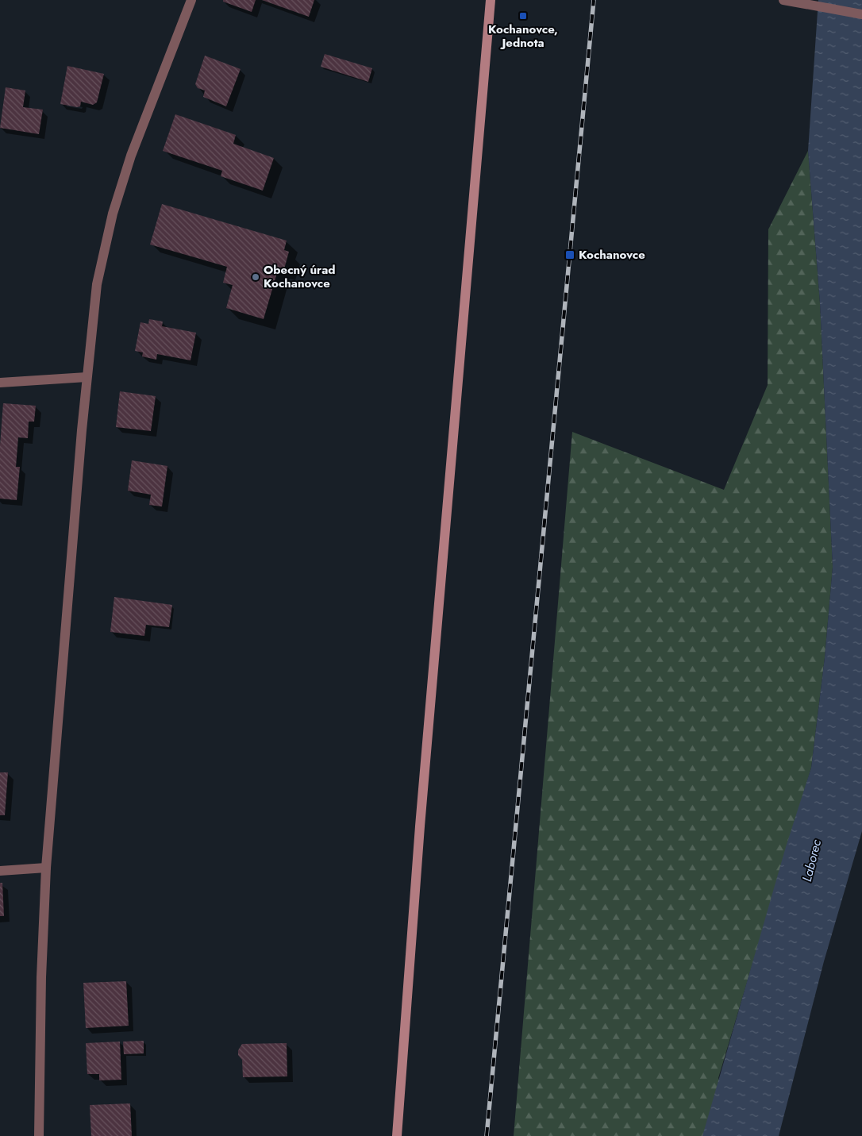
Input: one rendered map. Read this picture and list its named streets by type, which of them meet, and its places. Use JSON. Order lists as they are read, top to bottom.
{
  "water": ["Laborec"],
  "places": {
    "transit": ["Kochanovce, Jednota", "Kochanovce"],
    "other": ["Obecný úrad Kochanovce"]
  }
}
